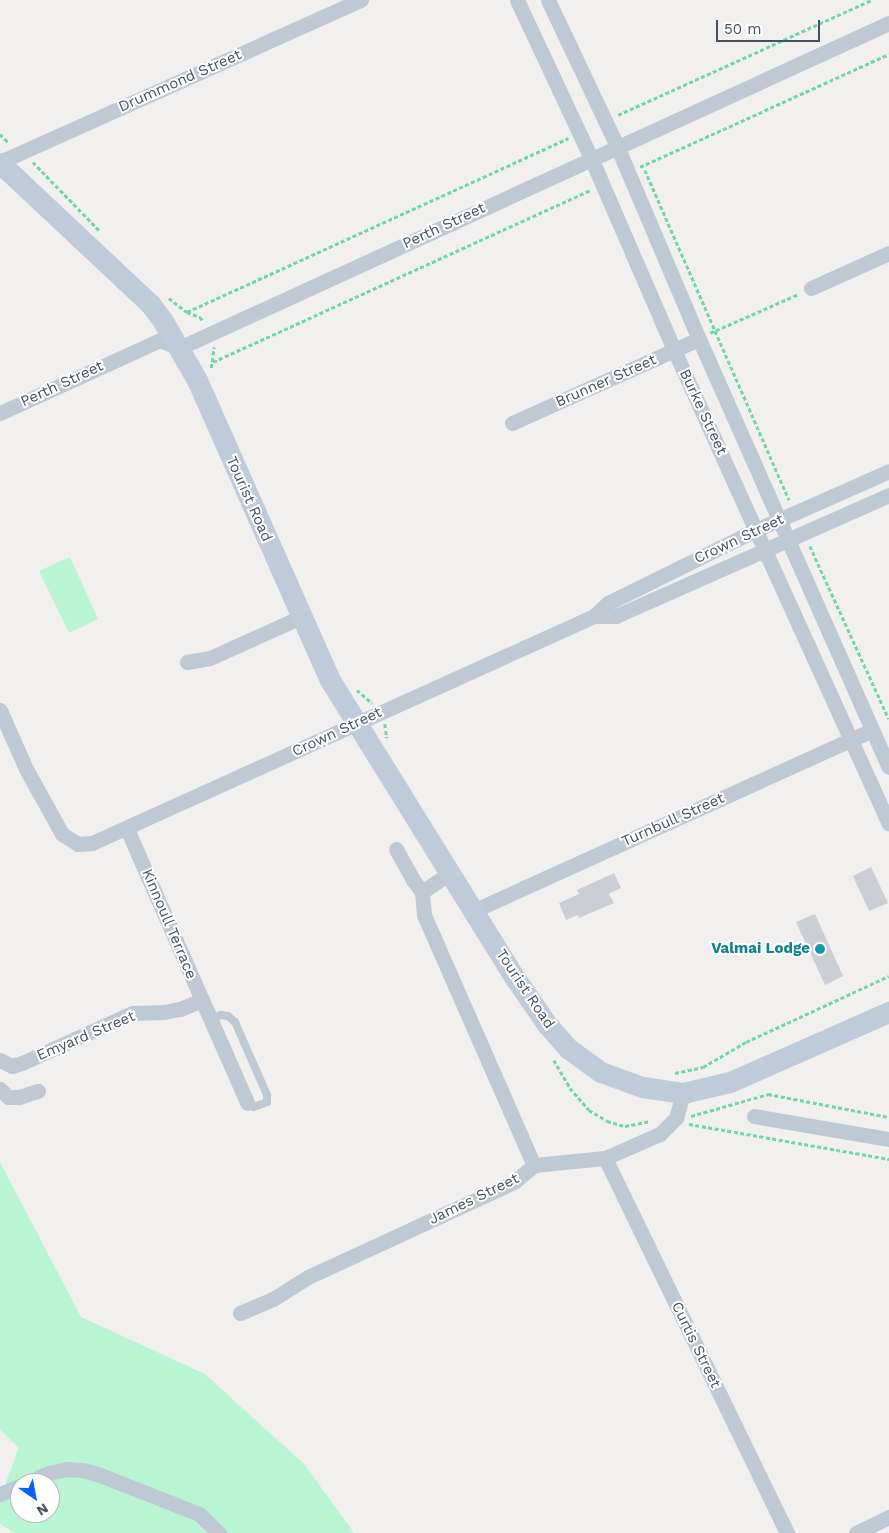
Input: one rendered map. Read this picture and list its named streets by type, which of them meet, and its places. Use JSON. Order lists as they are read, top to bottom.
{
  "streets": {
    "street": [
      "Drummond Street",
      "Perth Street",
      "Brunner Street",
      "Burke Street",
      "Tourist Road",
      "Crown Street",
      "Turnbull Street",
      "Kinnoull Terrace",
      "Emyard Street",
      "James Street",
      "Curtis Street"
    ]
  },
  "crossings": [
    ["Drummond Street", "Tourist Road"],
    ["Perth Street", "Burke Street"],
    ["Perth Street", "Tourist Road"],
    ["Brunner Street", "Burke Street"],
    ["Burke Street", "Crown Street"],
    ["Burke Street", "Turnbull Street"],
    ["Tourist Road", "Crown Street"],
    ["Tourist Road", "Turnbull Street"],
    ["Tourist Road", "James Street"],
    ["Crown Street", "Kinnoull Terrace"],
    ["Kinnoull Terrace", "Emyard Street"],
    ["James Street", "Curtis Street"]
  ],
  "places": ["Valmai Lodge"],
  "scale_bar": "50 m",
  "north": "bottom right"
}
